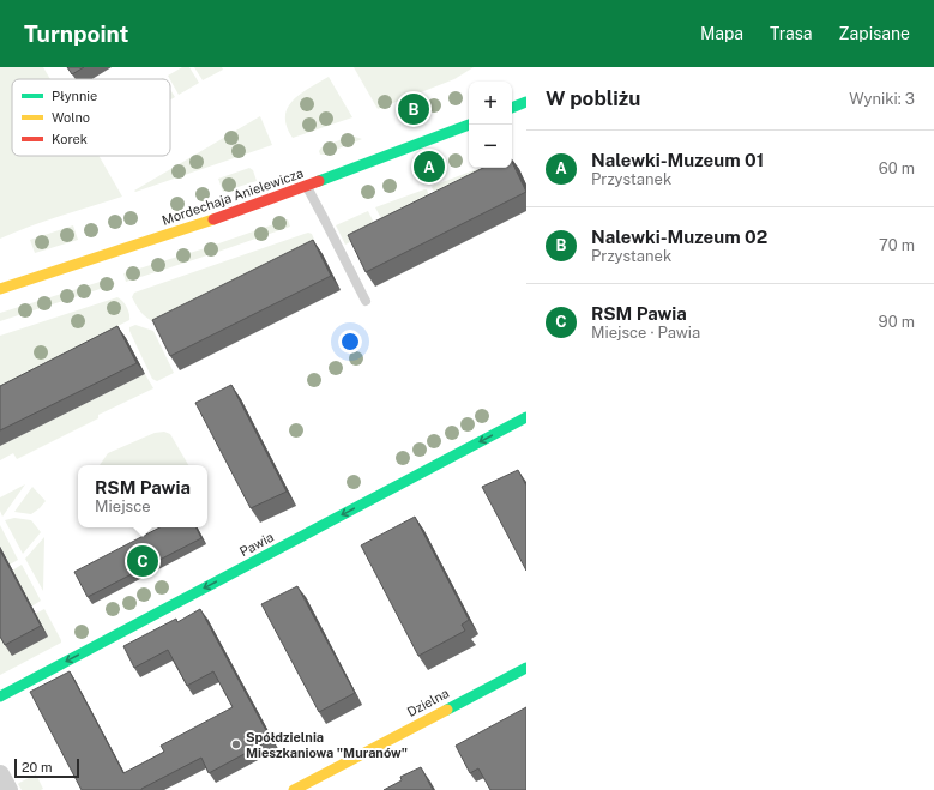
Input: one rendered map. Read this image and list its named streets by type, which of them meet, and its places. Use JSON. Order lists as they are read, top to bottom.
{
  "streets": {
    "street": ["Mordechaja Anielewicza", "Pawia", "Dzielna"]
  },
  "one_way": ["Pawia"],
  "places": ["Spółdzielnia Mieszkaniowa \"Muranów\""],
  "legend": ["Płynnie", "Wolno", "Korek"],
  "scale_bar": "20 m",
  "page": {
    "header": "Turnpoint",
    "nav": ["Mapa", "Trasa", "Zapisane"],
    "heading": ["W pobliżu", "Wyniki: 3"],
    "map_buttons": ["+", "−"],
    "pins": ["B", "A", "C"],
    "list": [
      {
        "mark": "A",
        "name": "Nalewki-Muzeum 01",
        "note": "Przystanek",
        "value": "60 m"
      },
      {
        "mark": "B",
        "name": "Nalewki-Muzeum 02",
        "note": "Przystanek",
        "value": "70 m"
      },
      {
        "mark": "C",
        "name": "RSM Pawia",
        "note": "Miejsce · Pawia",
        "value": "90 m"
      }
    ],
    "popup": ["RSM Pawia", "Miejsce"],
    "scale": "20 m"
  }
}
